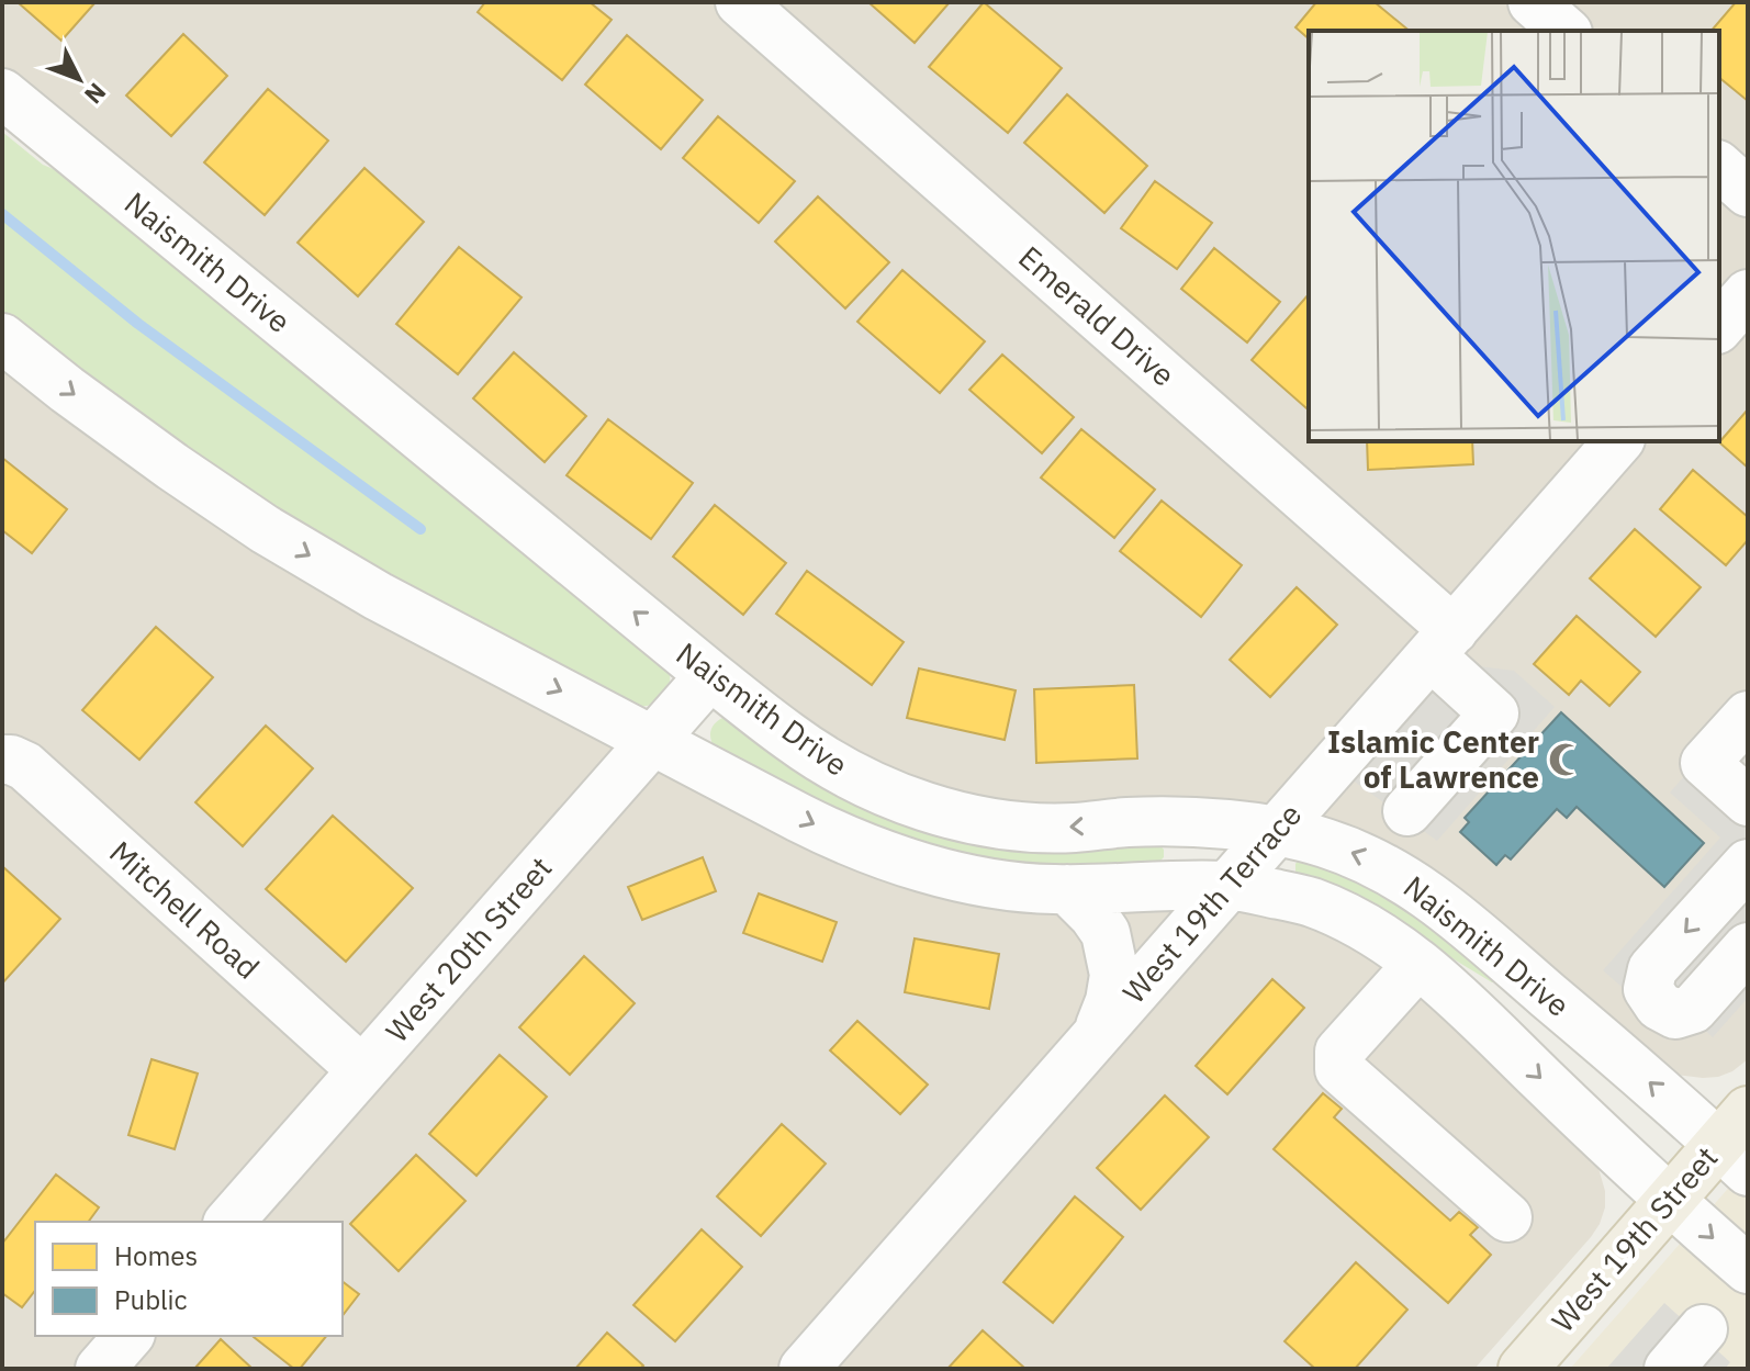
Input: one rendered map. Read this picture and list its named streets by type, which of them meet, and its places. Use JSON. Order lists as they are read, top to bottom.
{
  "streets": {
    "main road": ["West 19th Street"],
    "street": [
      "Naismith Drive",
      "Emerald Drive",
      "West 19th Terrace",
      "Mitchell Road",
      "West 20th Street"
    ]
  },
  "crossings": [
    ["Naismith Drive", "West 19th Terrace"],
    ["Naismith Drive", "West 20th Street"],
    ["Naismith Drive", "West 19th Street"],
    ["Emerald Drive", "West 19th Terrace"],
    ["Mitchell Road", "West 20th Street"]
  ],
  "places": {
    "mosque": ["Islamic Center of Lawrence"]
  },
  "legend": ["Homes", "Public"],
  "north": "bottom right"
}
